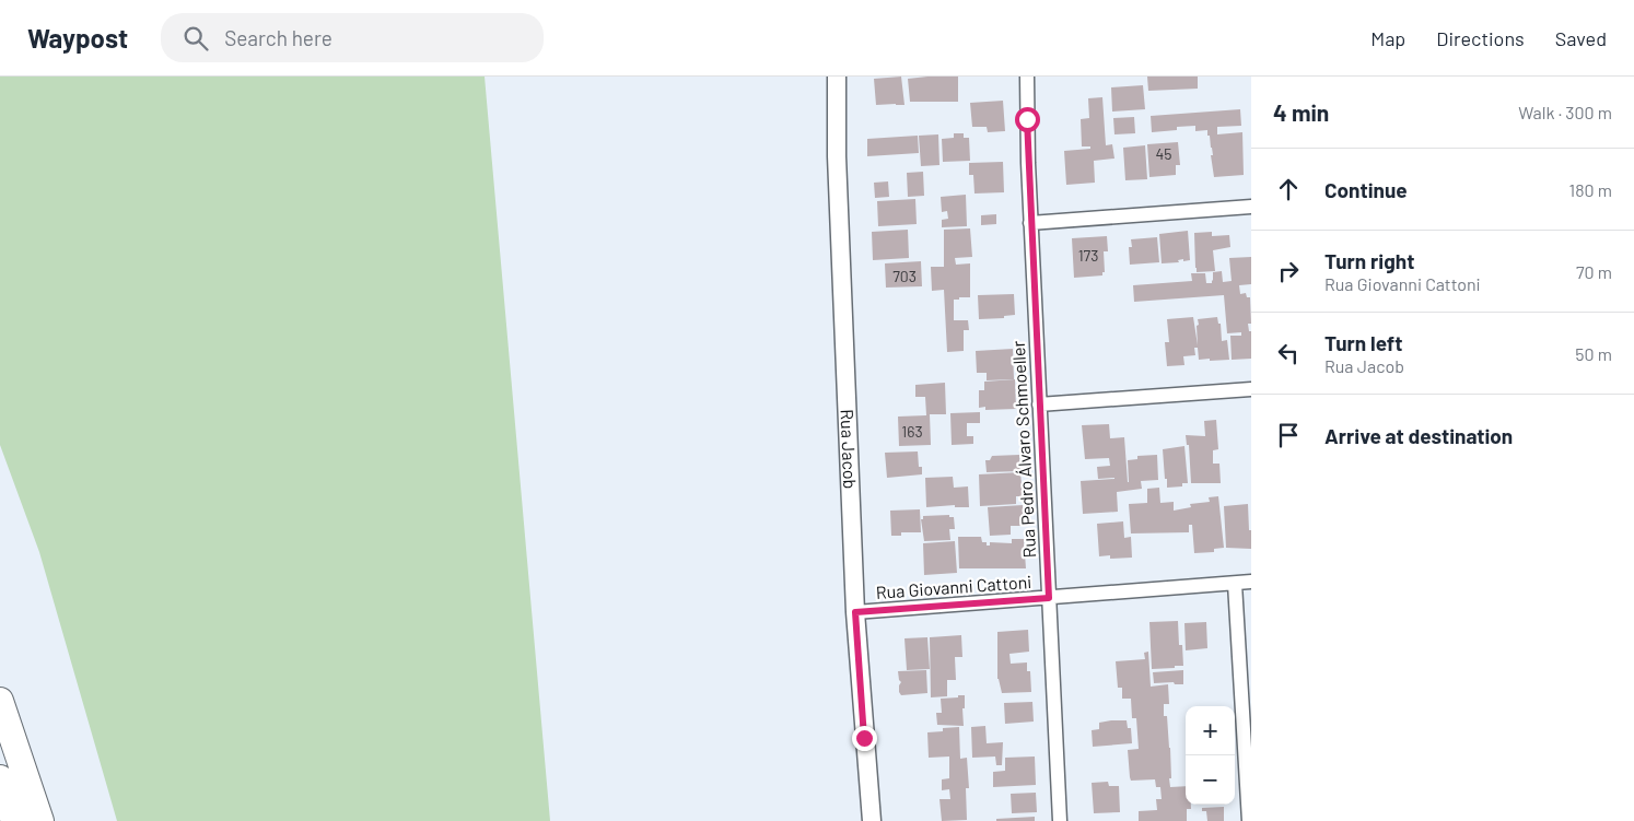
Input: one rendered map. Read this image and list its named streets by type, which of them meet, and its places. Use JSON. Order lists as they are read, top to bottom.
{
  "streets": {
    "street": ["Rua Jacob", "Rua Pedro Álvaro Schmoeller", "Rua Giovanni Cattoni"]
  },
  "crossings": [
    ["Rua Jacob", "Rua Giovanni Cattoni"],
    ["Rua Pedro Álvaro Schmoeller", "Rua Giovanni Cattoni"]
  ],
  "house_numbers": [
    "45",
    "173",
    "703",
    "163"
  ],
  "page": {
    "header": "Waypost",
    "search": "Search here",
    "nav": ["Map", "Directions", "Saved"],
    "heading": ["4 min", "Walk · 300 m"],
    "list": [
      ["Continue", "180 m"],
      ["Turn right", "Rua Giovanni Cattoni", "70 m"],
      ["Turn left", "Rua Jacob", "50 m"],
      "Arrive at destination"
    ],
    "map_buttons": ["+", "−"]
  }
}
